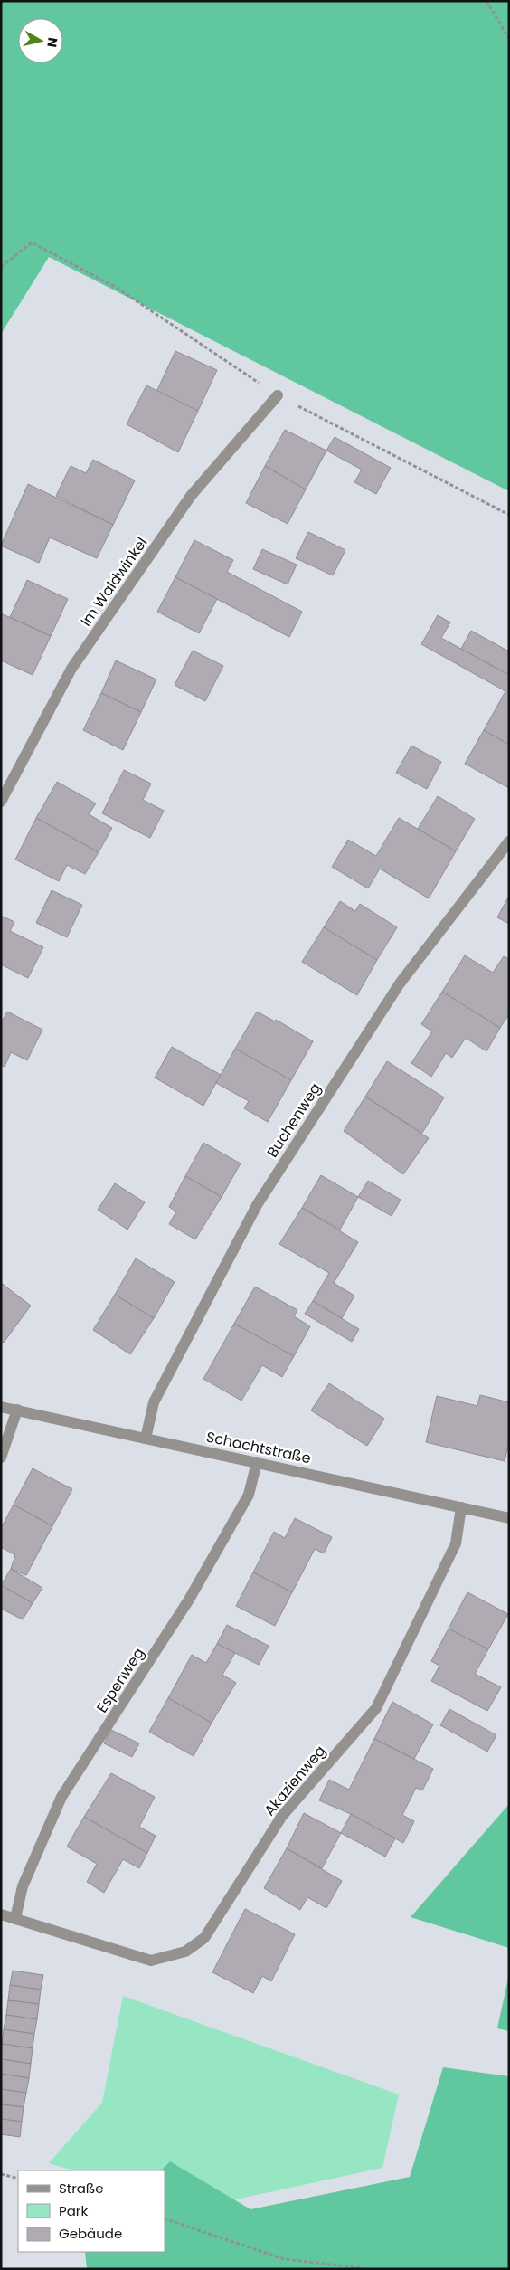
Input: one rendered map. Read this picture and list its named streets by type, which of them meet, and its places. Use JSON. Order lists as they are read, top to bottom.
{
  "streets": {
    "street": [
      "Im Waldwinkel",
      "Buchenweg",
      "Schachtstraße",
      "Espenweg",
      "Akazienweg"
    ]
  },
  "crossings": [
    ["Buchenweg", "Schachtstraße"],
    ["Schachtstraße", "Espenweg"],
    ["Schachtstraße", "Akazienweg"],
    ["Espenweg", "Akazienweg"]
  ],
  "legend": ["Straße", "Park", "Gebäude"],
  "north": "right"
}
